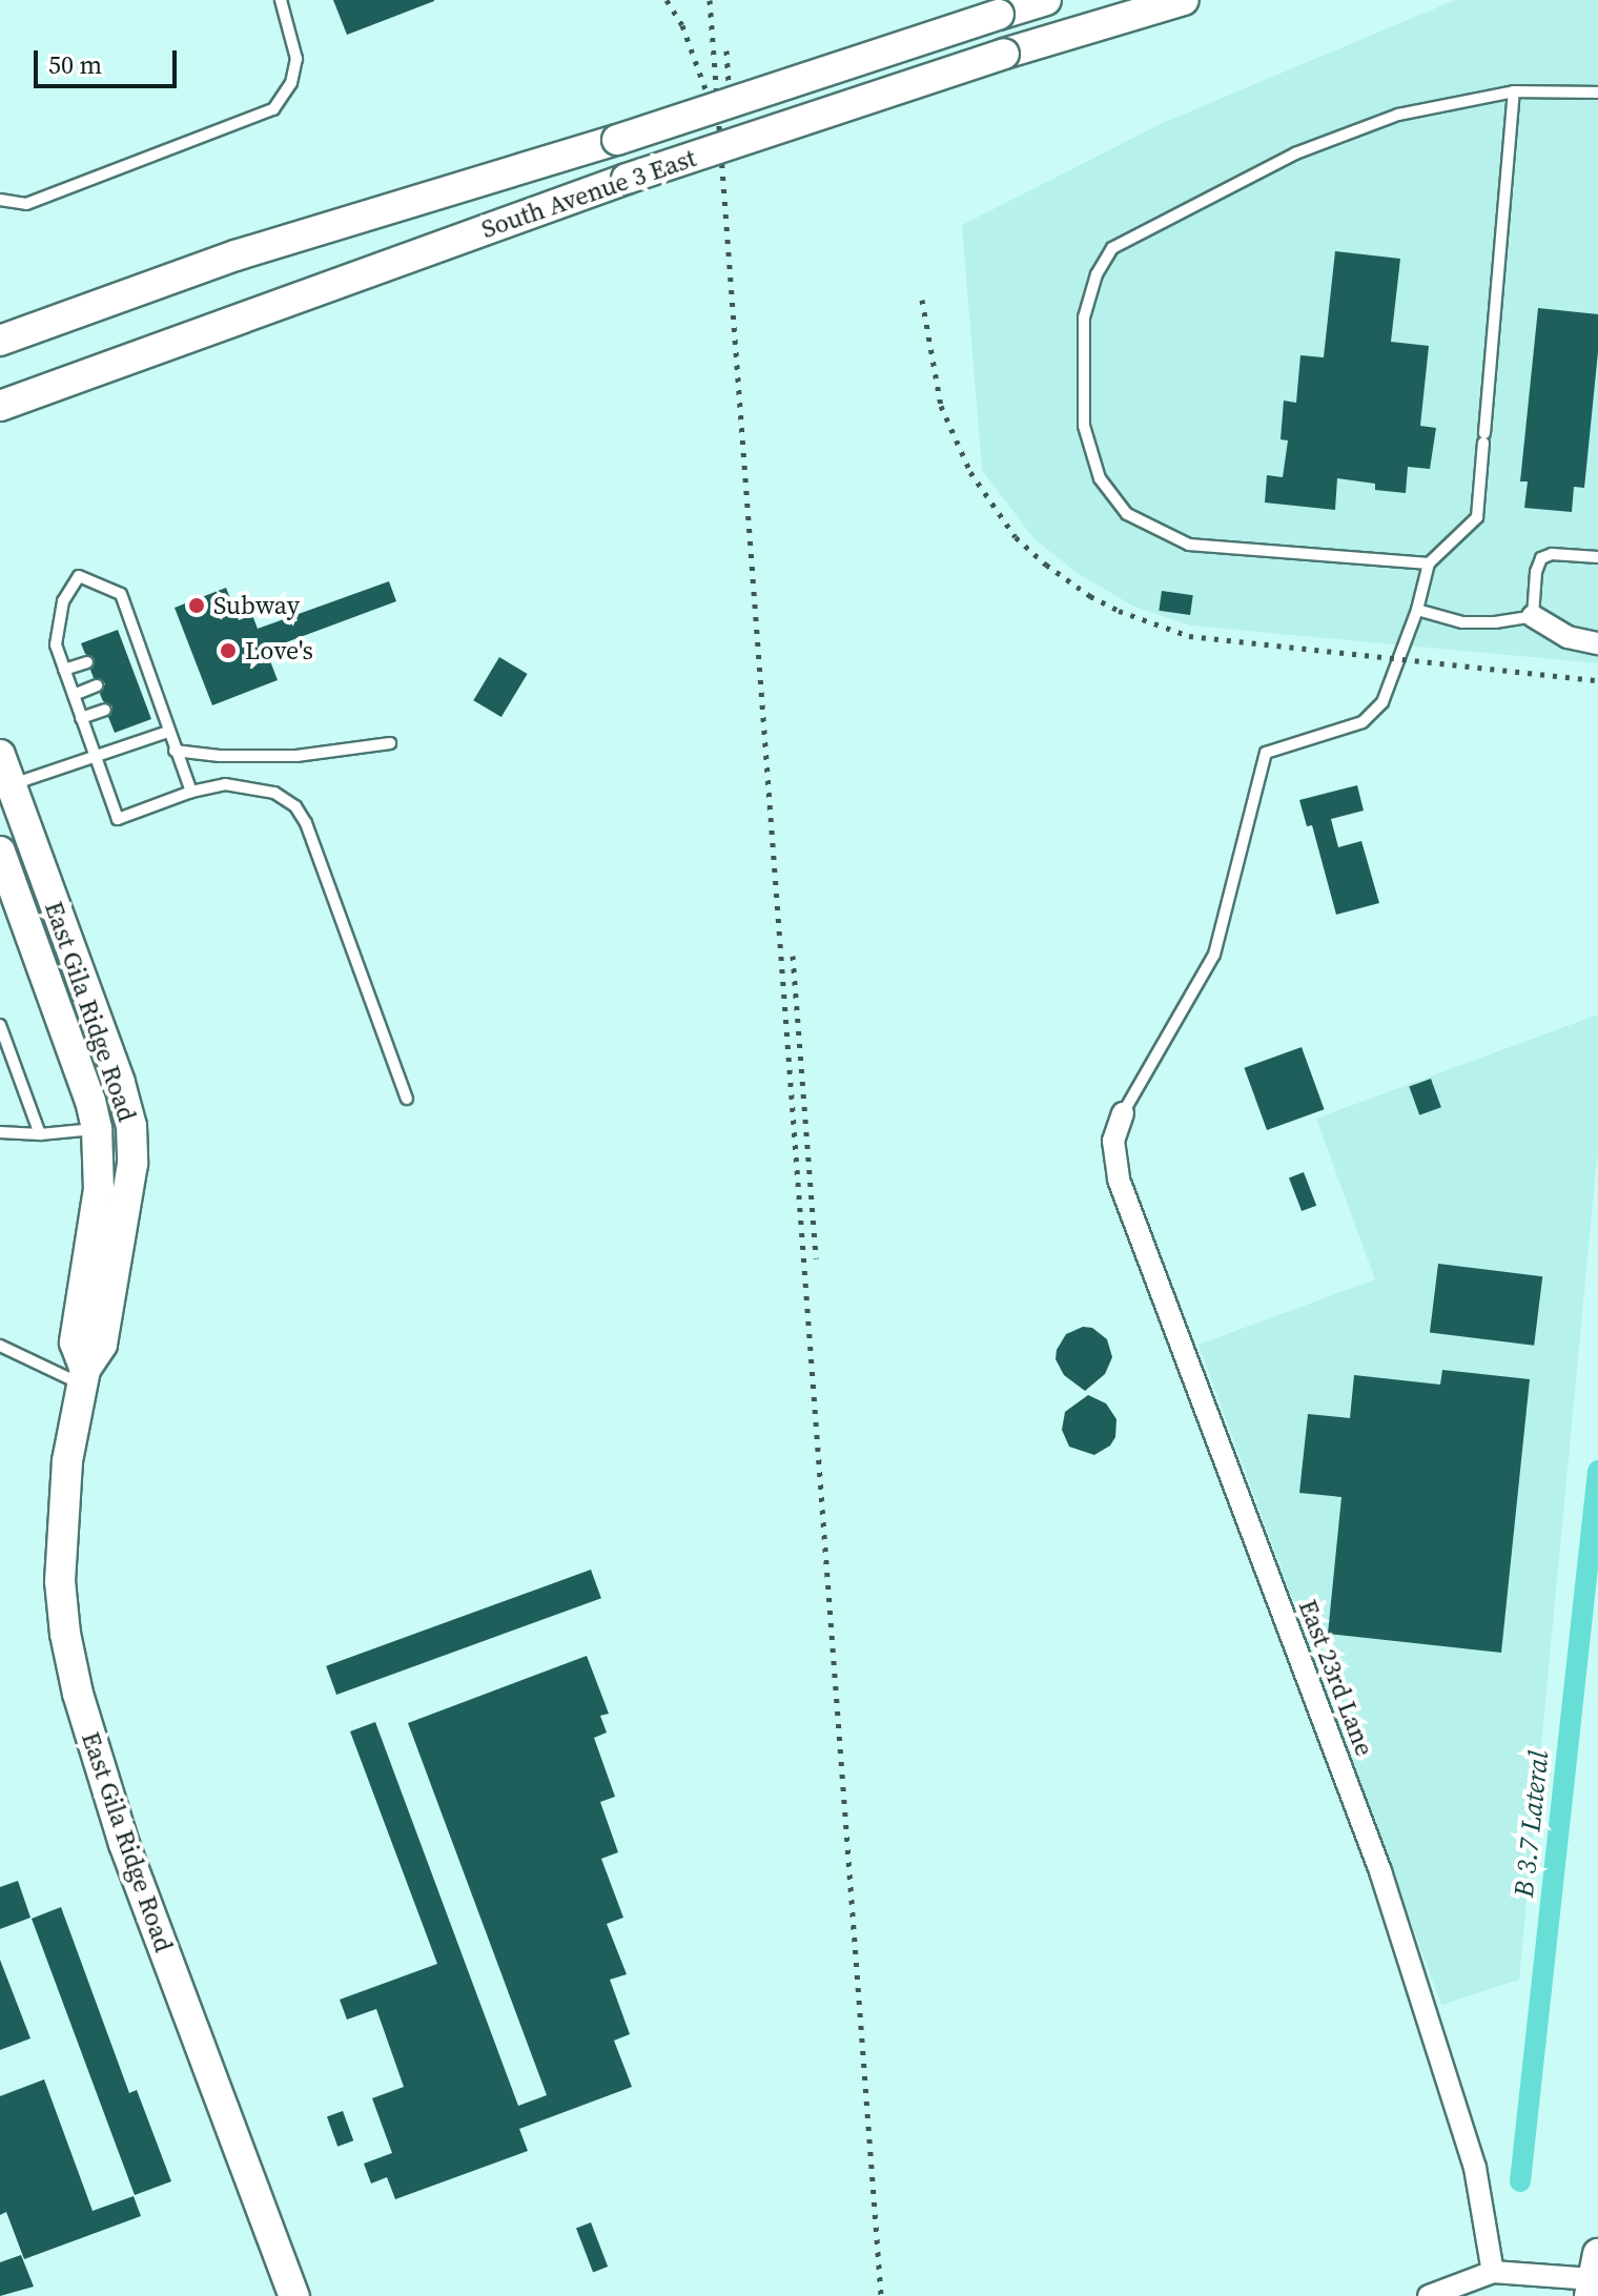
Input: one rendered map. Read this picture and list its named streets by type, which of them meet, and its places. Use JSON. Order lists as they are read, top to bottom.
{
  "streets": {
    "main road": ["South Avenue 3 East", "East Gila Ridge Road"],
    "street": ["East 23rd Lane"]
  },
  "water": ["B 3.7 Lateral"],
  "places": ["Subway", "Love's"],
  "scale_bar": "50 m"
}
